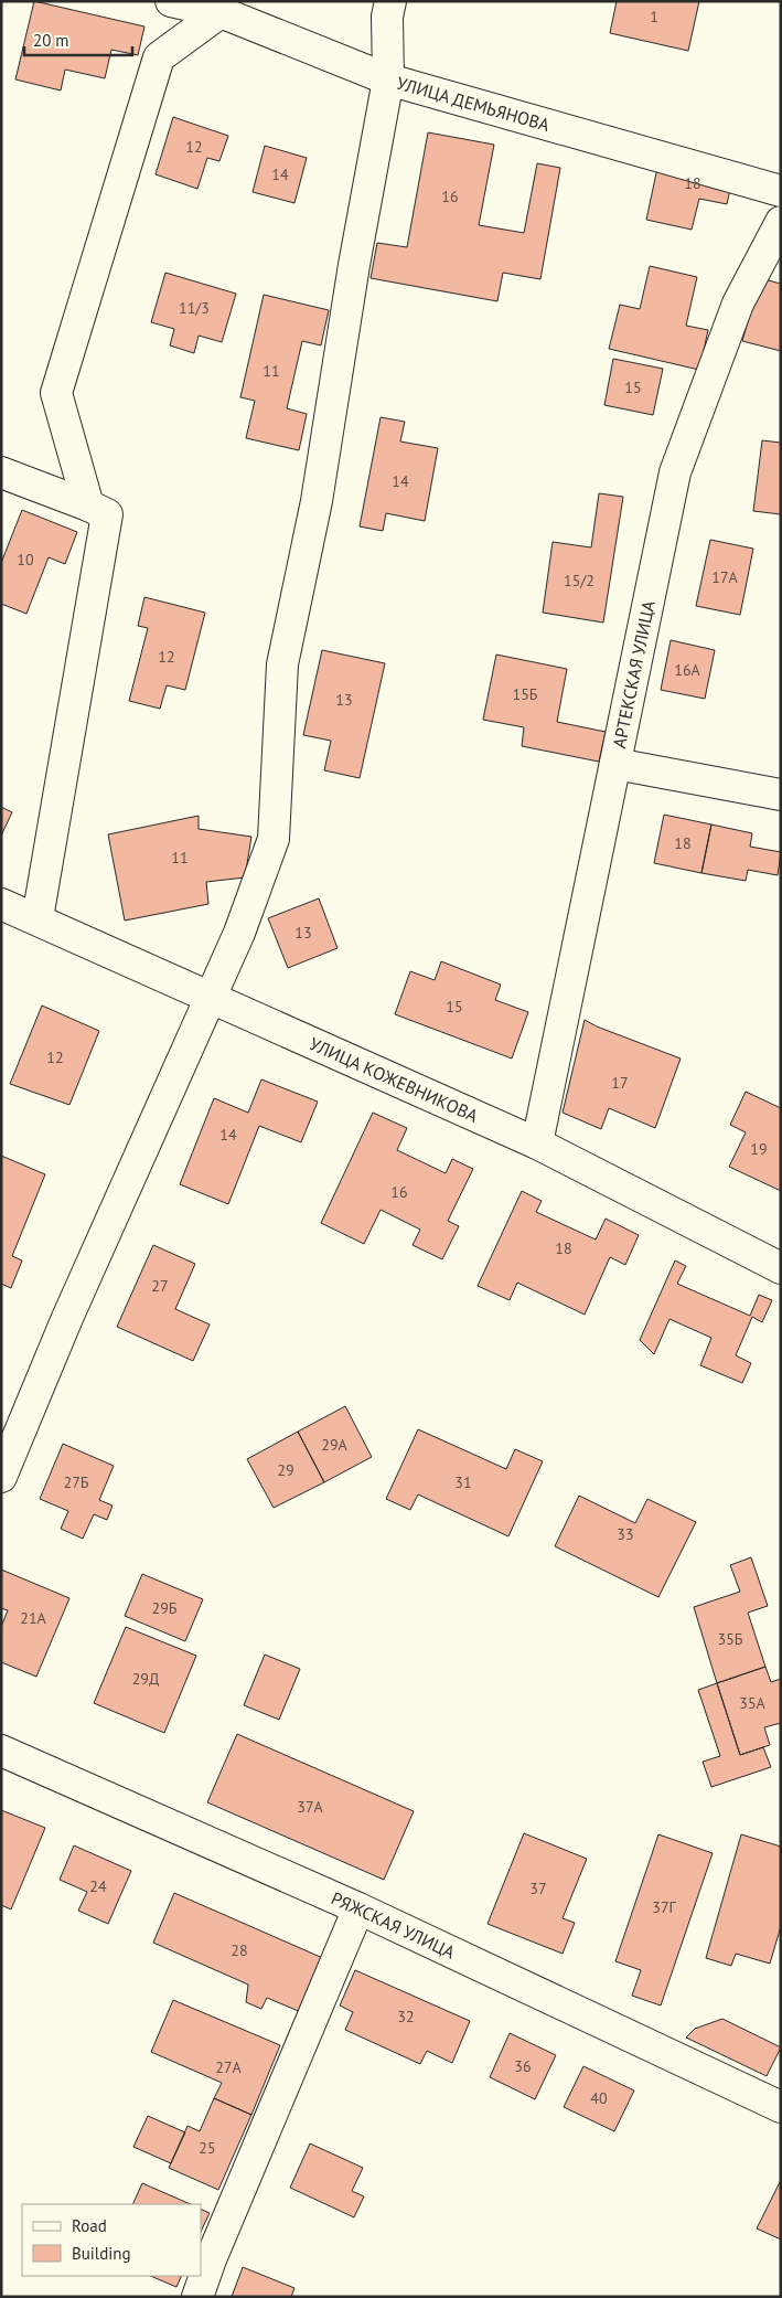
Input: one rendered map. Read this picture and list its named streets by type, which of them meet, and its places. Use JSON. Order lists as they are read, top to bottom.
{
  "streets": {
    "street": [
      "УЛИЦА ДЕМЬЯНОВА",
      "АРТЕКСКАЯ УЛИЦА",
      "УЛИЦА КОЖЕВНИКОВА",
      "РЯЖСКАЯ УЛИЦА"
    ]
  },
  "crossings": [
    ["АРТЕКСКАЯ УЛИЦА", "УЛИЦА КОЖЕВНИКОВА"]
  ],
  "house_numbers": [
    "1",
    "12",
    "14",
    "18",
    "16",
    "11/3",
    "11",
    "15",
    "14",
    "10",
    "17А",
    "15/2",
    "12",
    "16А",
    "15Б",
    "13",
    "18",
    "11",
    "13",
    "15",
    "12",
    "17",
    "14",
    "19",
    "16",
    "18",
    "27",
    "29А",
    "29",
    "27Б",
    "31",
    "33",
    "29Б",
    "21А",
    "35Б",
    "29Д",
    "35А",
    "37А",
    "24",
    "37",
    "37Г",
    "28",
    "32",
    "36",
    "27А",
    "40",
    "25"
  ],
  "legend": ["Road", "Building"],
  "scale_bar": "20 m"
}
